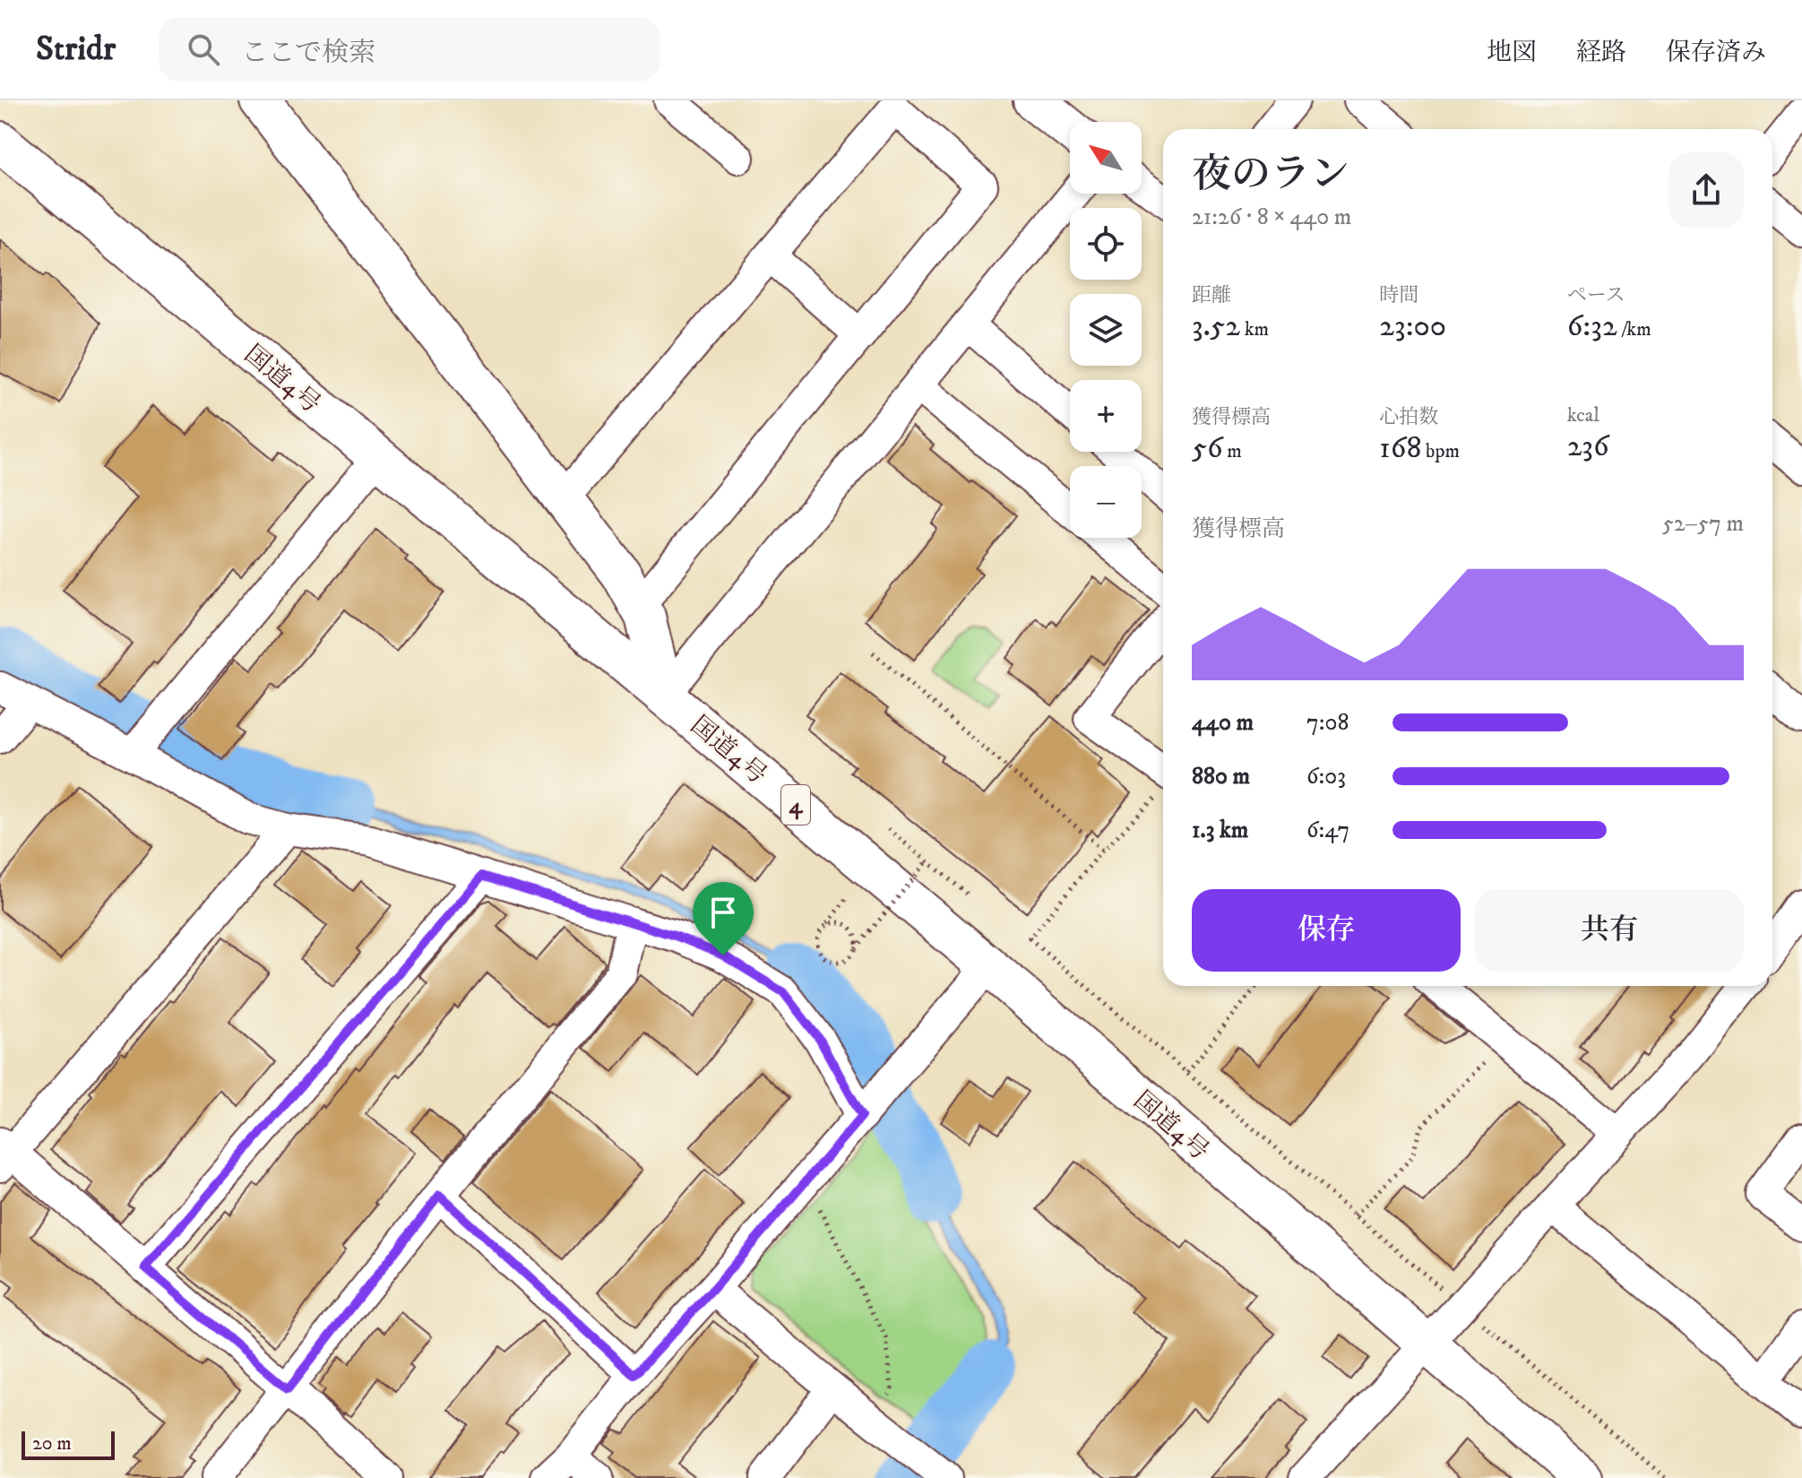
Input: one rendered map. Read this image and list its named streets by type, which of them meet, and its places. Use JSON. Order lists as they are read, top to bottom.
{
  "streets": {
    "main road": ["国道4号", "4"]
  },
  "scale_bar": "20 m",
  "north": "top left",
  "page": {
    "header": "Stridr",
    "search": "ここで検索",
    "nav": ["地図", "経路", "保存済み"],
    "map_buttons": ["+", "−"],
    "heading": ["夜のラン", "21:26 · 8 × 440 m"],
    "stats": [
      ["距離", "3.52 km"],
      ["時間", "23:00"],
      ["ペース", "6:32 /km"],
      ["獲得標高", "56 m"],
      ["心拍数", "168 bpm"],
      ["kcal", "236"]
    ],
    "chart": ["獲得標高", "52–57 m"],
    "list": [
      {
        "name": "440 m",
        "note": "7:08"
      },
      {
        "name": "880 m",
        "note": "6:03"
      },
      {
        "name": "1.3 km",
        "note": "6:47"
      }
    ],
    "buttons": ["保存", "共有"],
    "scale": "20 m"
  }
}
